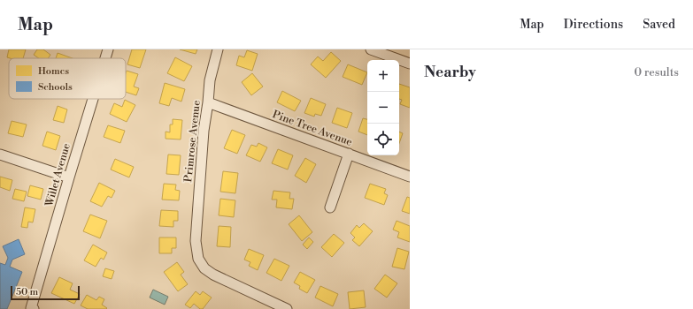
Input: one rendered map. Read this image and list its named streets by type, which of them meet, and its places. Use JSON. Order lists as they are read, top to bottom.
{
  "streets": {
    "street": ["Pine Tree Avenue", "Primrose Avenue", "Willet Avenue"]
  },
  "crossings": [
    ["Pine Tree Avenue", "Primrose Avenue"]
  ],
  "legend": ["Homes", "Schools"],
  "scale_bar": "50 m",
  "page": {
    "header": "Map",
    "nav": ["Map", "Directions", "Saved"],
    "heading": ["Nearby", "0 results"],
    "map_buttons": ["+", "−"],
    "scale": "50 m"
  }
}
